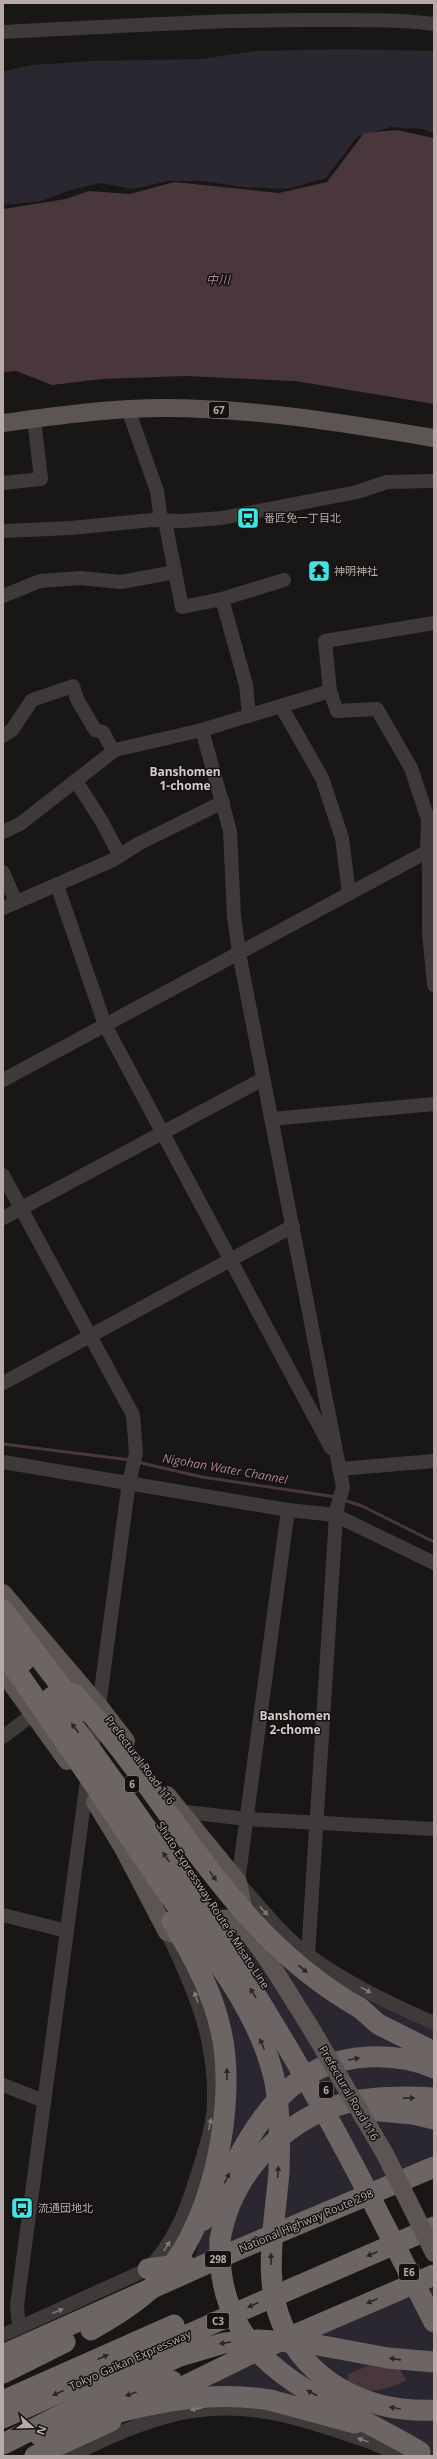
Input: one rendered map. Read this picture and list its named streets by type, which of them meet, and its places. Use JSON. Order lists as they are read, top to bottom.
{
  "streets": {
    "highway": [
      "6",
      "Shuto Expressway Route 6 Misato Line",
      "National Highway Route 298",
      "298",
      "E6",
      "C3",
      "Tokyo Gaikan Expressway"
    ],
    "main road": ["67", "Prefectural Road 116"]
  },
  "crossings": [
    ["Shuto Expressway Route 6 Misato Line", "E6"]
  ],
  "districts": ["Banshomen 1-chome", "Banshomen 2-chome"],
  "water": ["中川", "Nigohan Water Channel"],
  "places": {
    "bus stop": ["番匠免一丁目北", "流通団地北"],
    "temple": ["神明神社"]
  },
  "north": "right"
}
